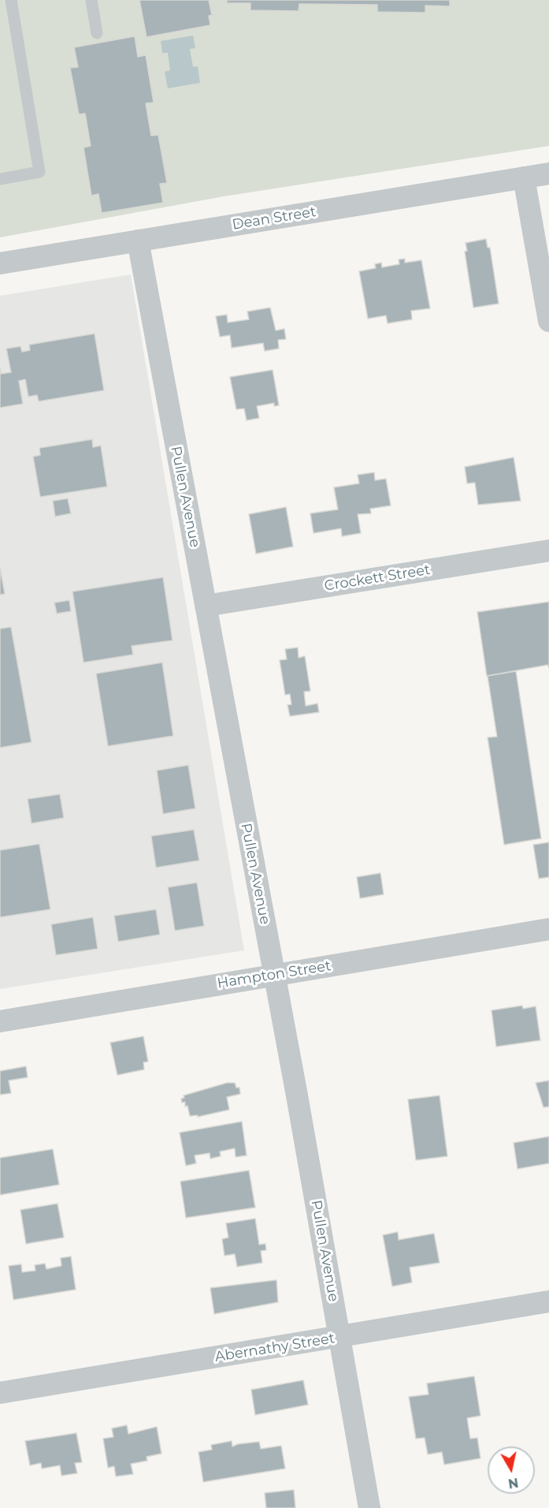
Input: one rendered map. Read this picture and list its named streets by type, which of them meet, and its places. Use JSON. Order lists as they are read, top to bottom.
{
  "streets": {
    "street": [
      "Dean Street",
      "Pullen Avenue",
      "Crockett Street",
      "Hampton Street",
      "Abernathy Street"
    ]
  },
  "crossings": [
    ["Dean Street", "Pullen Avenue"],
    ["Pullen Avenue", "Crockett Street"],
    ["Pullen Avenue", "Hampton Street"],
    ["Pullen Avenue", "Abernathy Street"]
  ],
  "north": "bottom"
}
